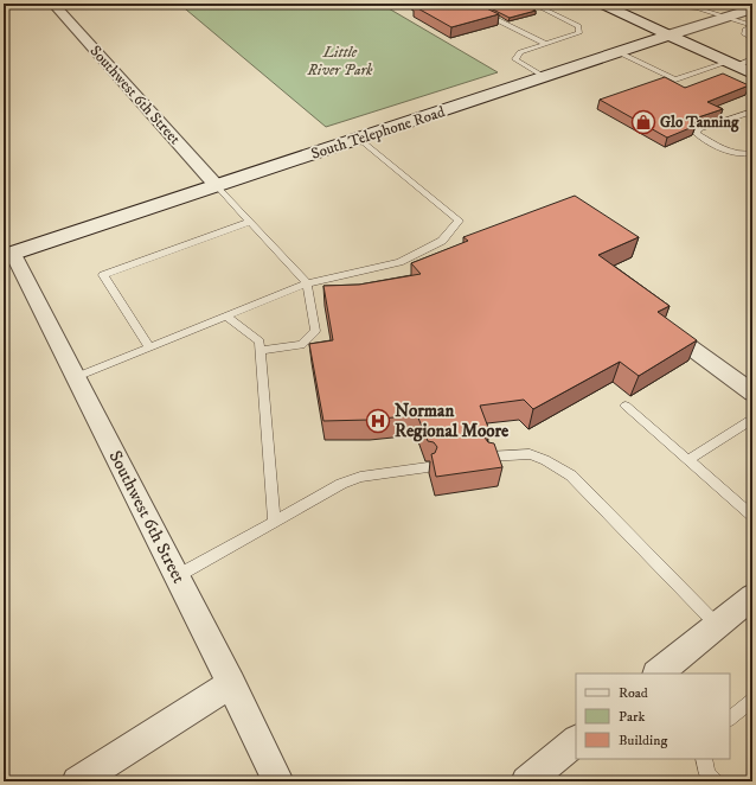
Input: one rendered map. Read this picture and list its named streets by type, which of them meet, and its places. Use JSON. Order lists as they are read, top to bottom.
{
  "streets": {
    "main road": ["South Telephone Road"],
    "street": ["Southwest 6th Street"]
  },
  "crossings": [
    ["Southwest 6th Street", "South Telephone Road"]
  ],
  "parks": ["Little River Park"],
  "places": {
    "shop": ["Glo Tanning"],
    "hospital": ["Norman Regional Moore"]
  },
  "legend": ["Road", "Park", "Building"]
}
